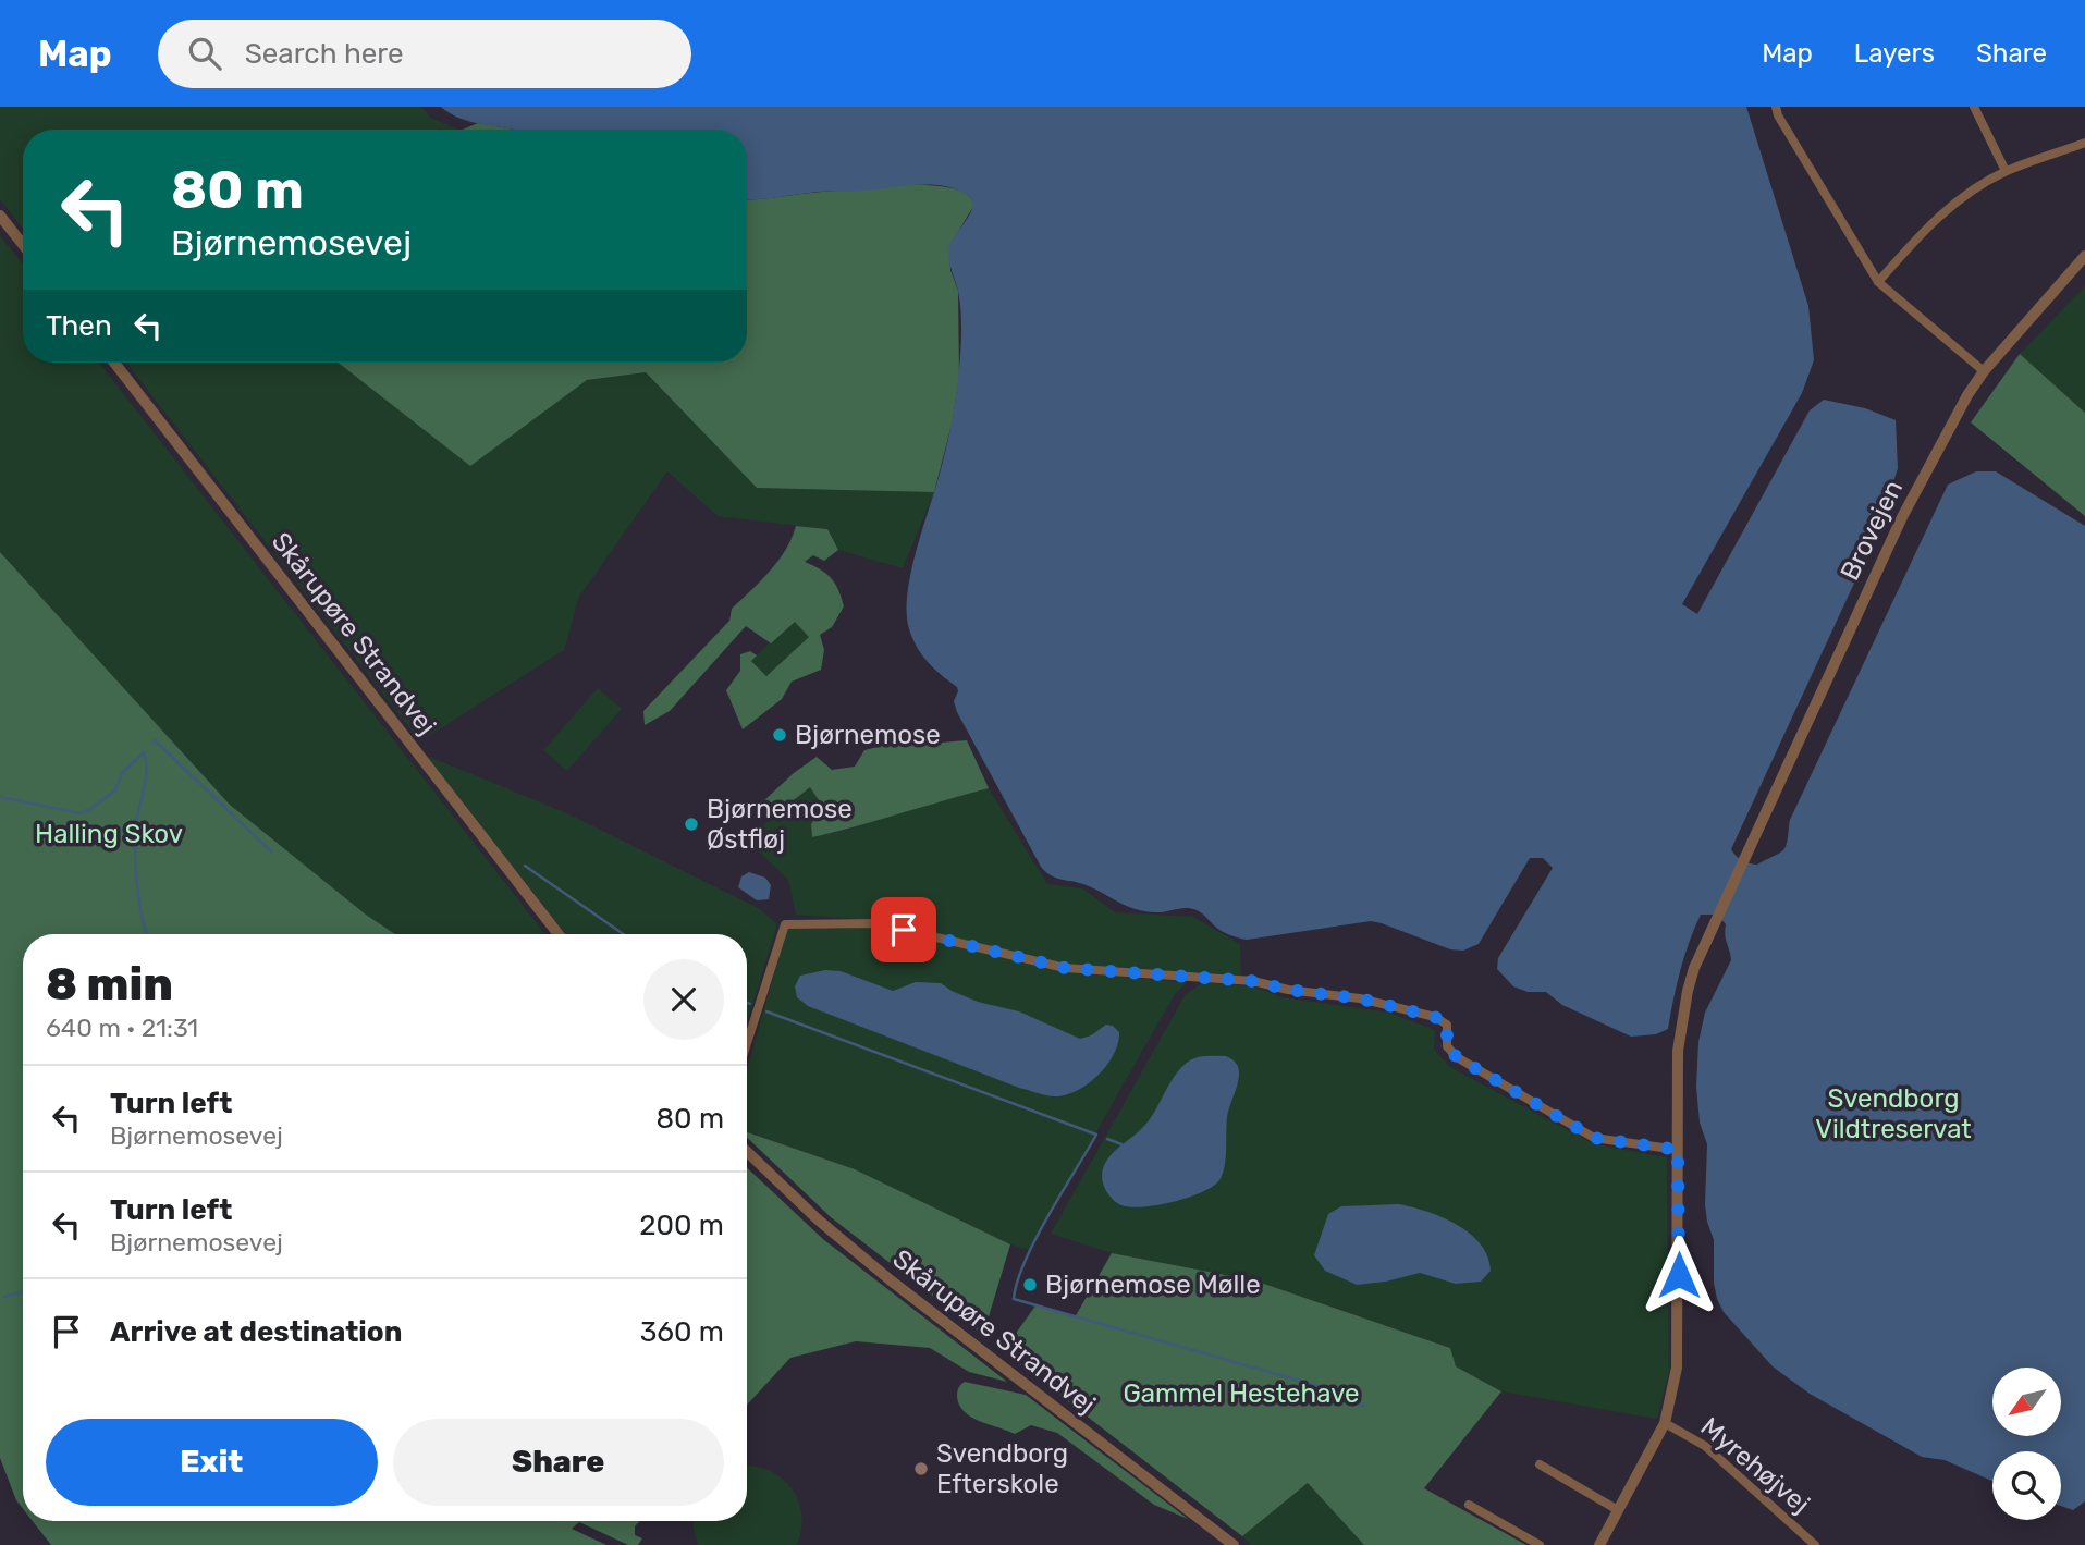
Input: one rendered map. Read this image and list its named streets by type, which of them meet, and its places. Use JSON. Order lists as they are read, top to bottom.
{
  "streets": {
    "street": ["Brovejen", "Skårupøre Strandvej", "Myrehøjvej"]
  },
  "crossings": [
    ["Brovejen", "Myrehøjvej"]
  ],
  "parks": ["Halling Skov", "Svendborg Vildtreservat", "Gammel Hestehave"],
  "places": [
    "Bjørnemose",
    "Bjørnemose Østfløj",
    "Bjørnemose Mølle",
    "Svendborg Efterskole"
  ],
  "north": "bottom left",
  "page": {
    "header": "Map",
    "search": "Search here",
    "nav": ["Map", "Layers", "Share"],
    "turn": ["80 m", "Bjørnemosevej"],
    "then": "Then",
    "heading": ["8 min", "640 m · 21:31"],
    "list": [
      {
        "name": "Turn left",
        "note": "Bjørnemosevej",
        "value": "80 m"
      },
      {
        "name": "Turn left",
        "note": "Bjørnemosevej",
        "value": "200 m"
      },
      {
        "name": "Arrive at destination",
        "value": "360 m"
      }
    ],
    "buttons": ["Exit", "Share"]
  }
}
